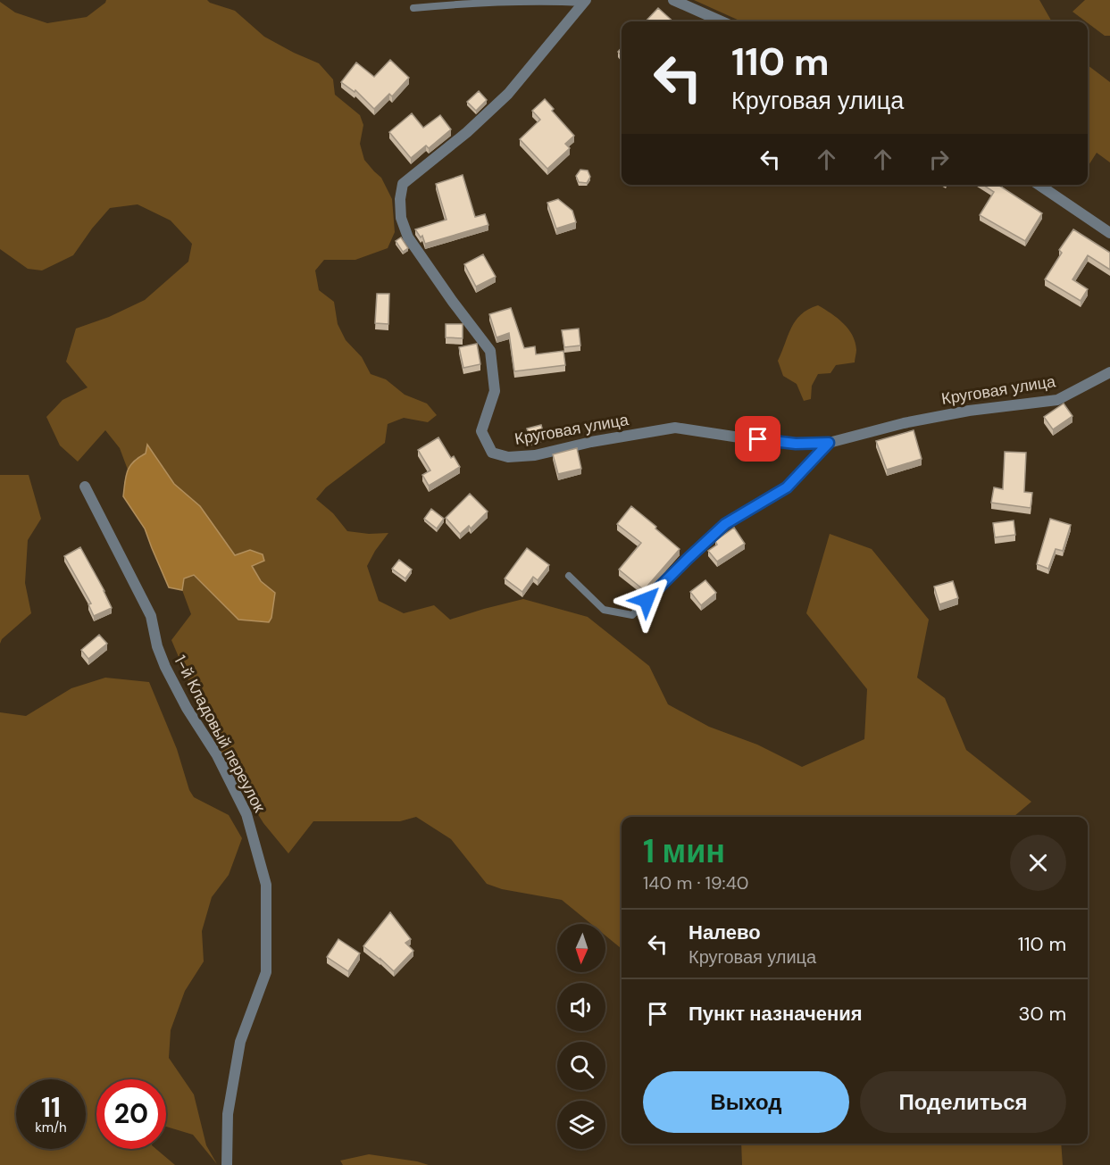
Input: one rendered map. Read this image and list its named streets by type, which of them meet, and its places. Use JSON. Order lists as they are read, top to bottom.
{
  "streets": {
    "street": ["Круговая улица", "1-й Кладовый переулок"]
  },
  "north": "bottom",
  "page": {
    "turn": ["110 m", "Круговая улица"],
    "heading": ["1 мин", "140 m · 19:40"],
    "list": [
      {
        "name": "Налево",
        "note": "Круговая улица",
        "value": "110 m"
      },
      {
        "name": "Пункт назначения",
        "value": "30 m"
      }
    ],
    "buttons": ["Выход", "Поделиться"],
    "speed": "11 km/h",
    "limit": "20"
  }
}
